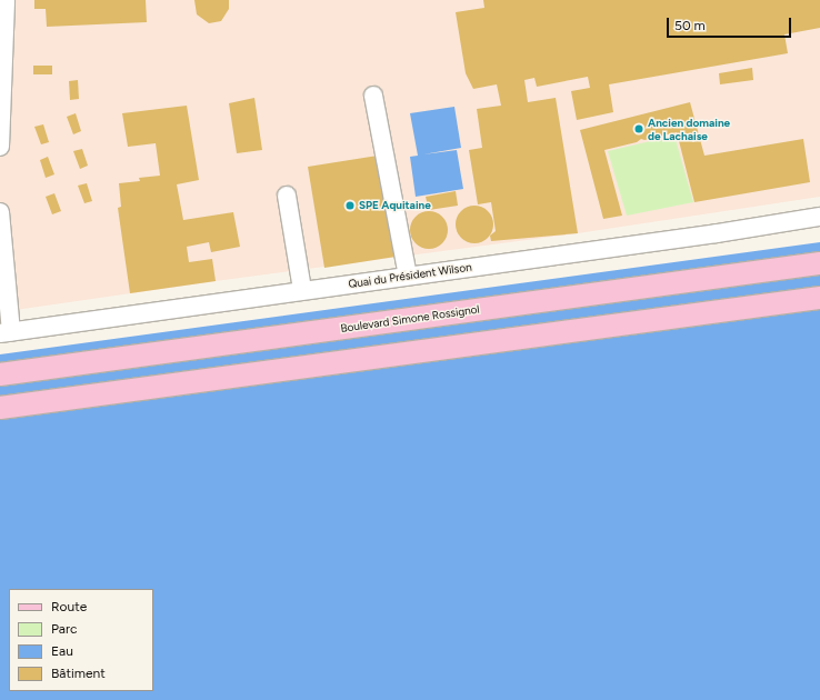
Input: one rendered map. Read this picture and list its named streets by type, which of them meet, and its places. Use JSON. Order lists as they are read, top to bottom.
{
  "streets": {
    "main road": ["Boulevard Simone Rossignol"],
    "street": ["Quai du Président Wilson"]
  },
  "places": ["Ancien domaine de Lachaise", "SPE Aquitaine"],
  "legend": [
    "Route",
    "Parc",
    "Eau",
    "Bâtiment"
  ],
  "scale_bar": "50 m"
}
